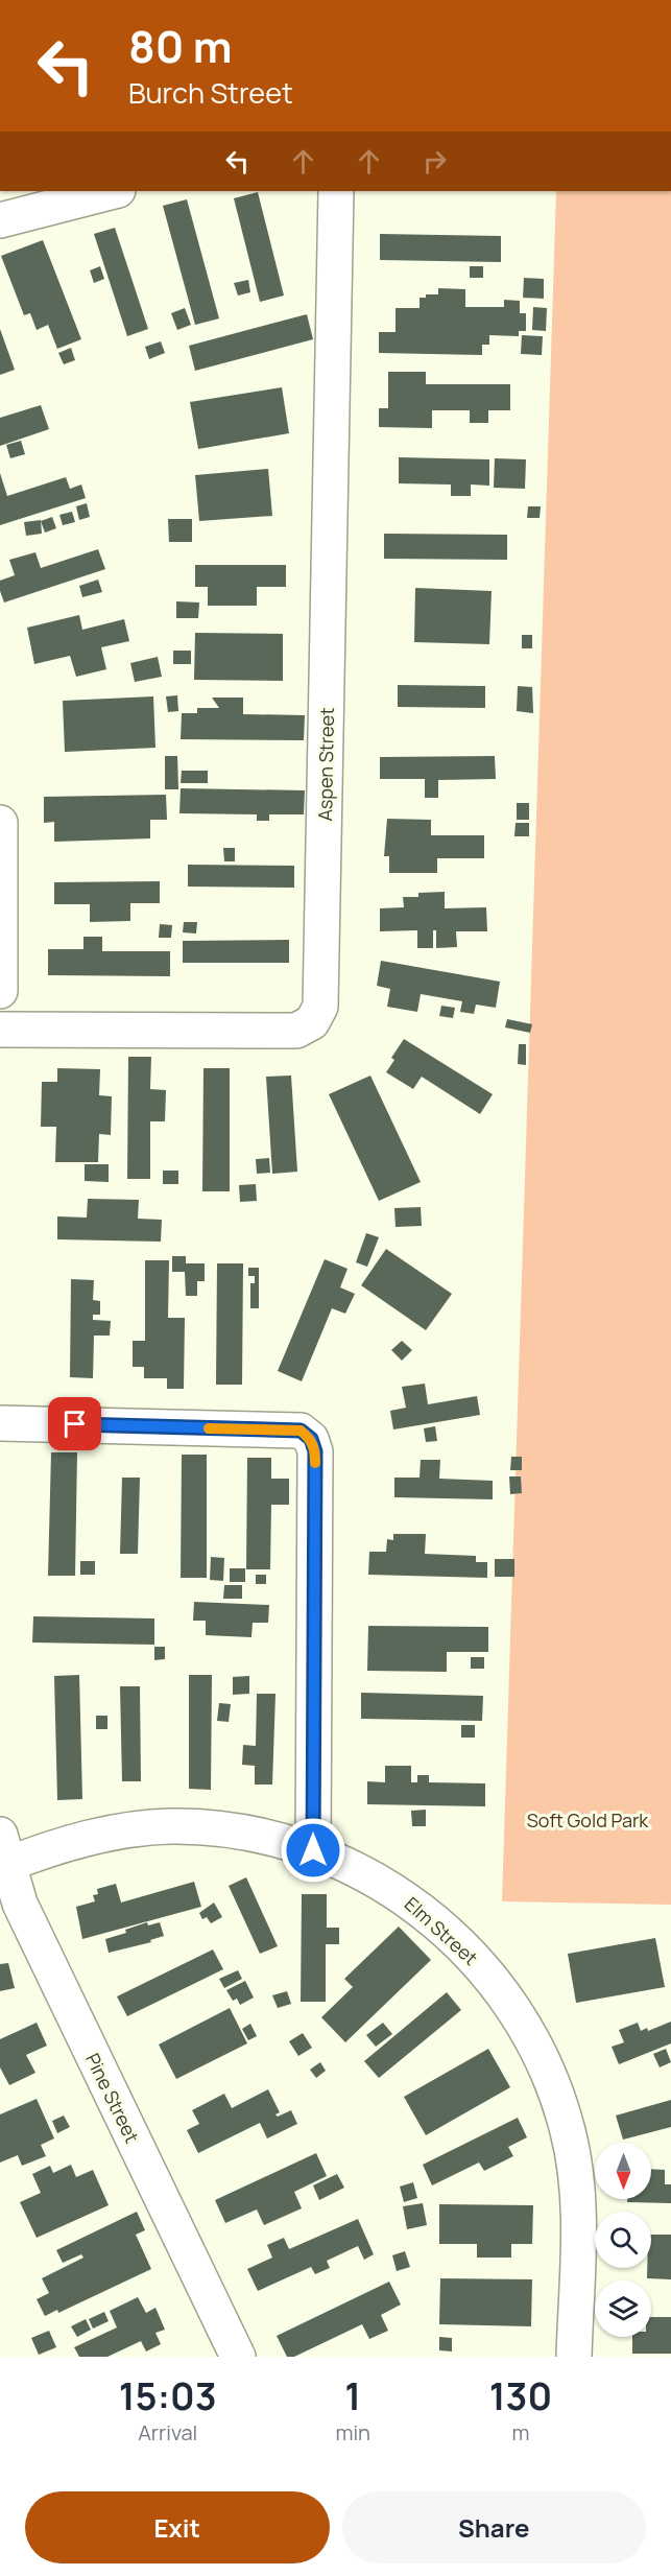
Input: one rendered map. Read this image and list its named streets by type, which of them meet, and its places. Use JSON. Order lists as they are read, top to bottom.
{
  "streets": {
    "street": ["Aspen Street", "Elm Street", "Pine Street"]
  },
  "crossings": [
    ["Elm Street", "Pine Street"]
  ],
  "parks": ["Soft Gold Park"],
  "north": "bottom",
  "page": {
    "turn": ["80 m", "Burch Street"],
    "eta": [
      "15:03",
      "Arrival",
      "1",
      "min",
      "130",
      "m"
    ],
    "buttons": ["Exit", "Share"]
  }
}
